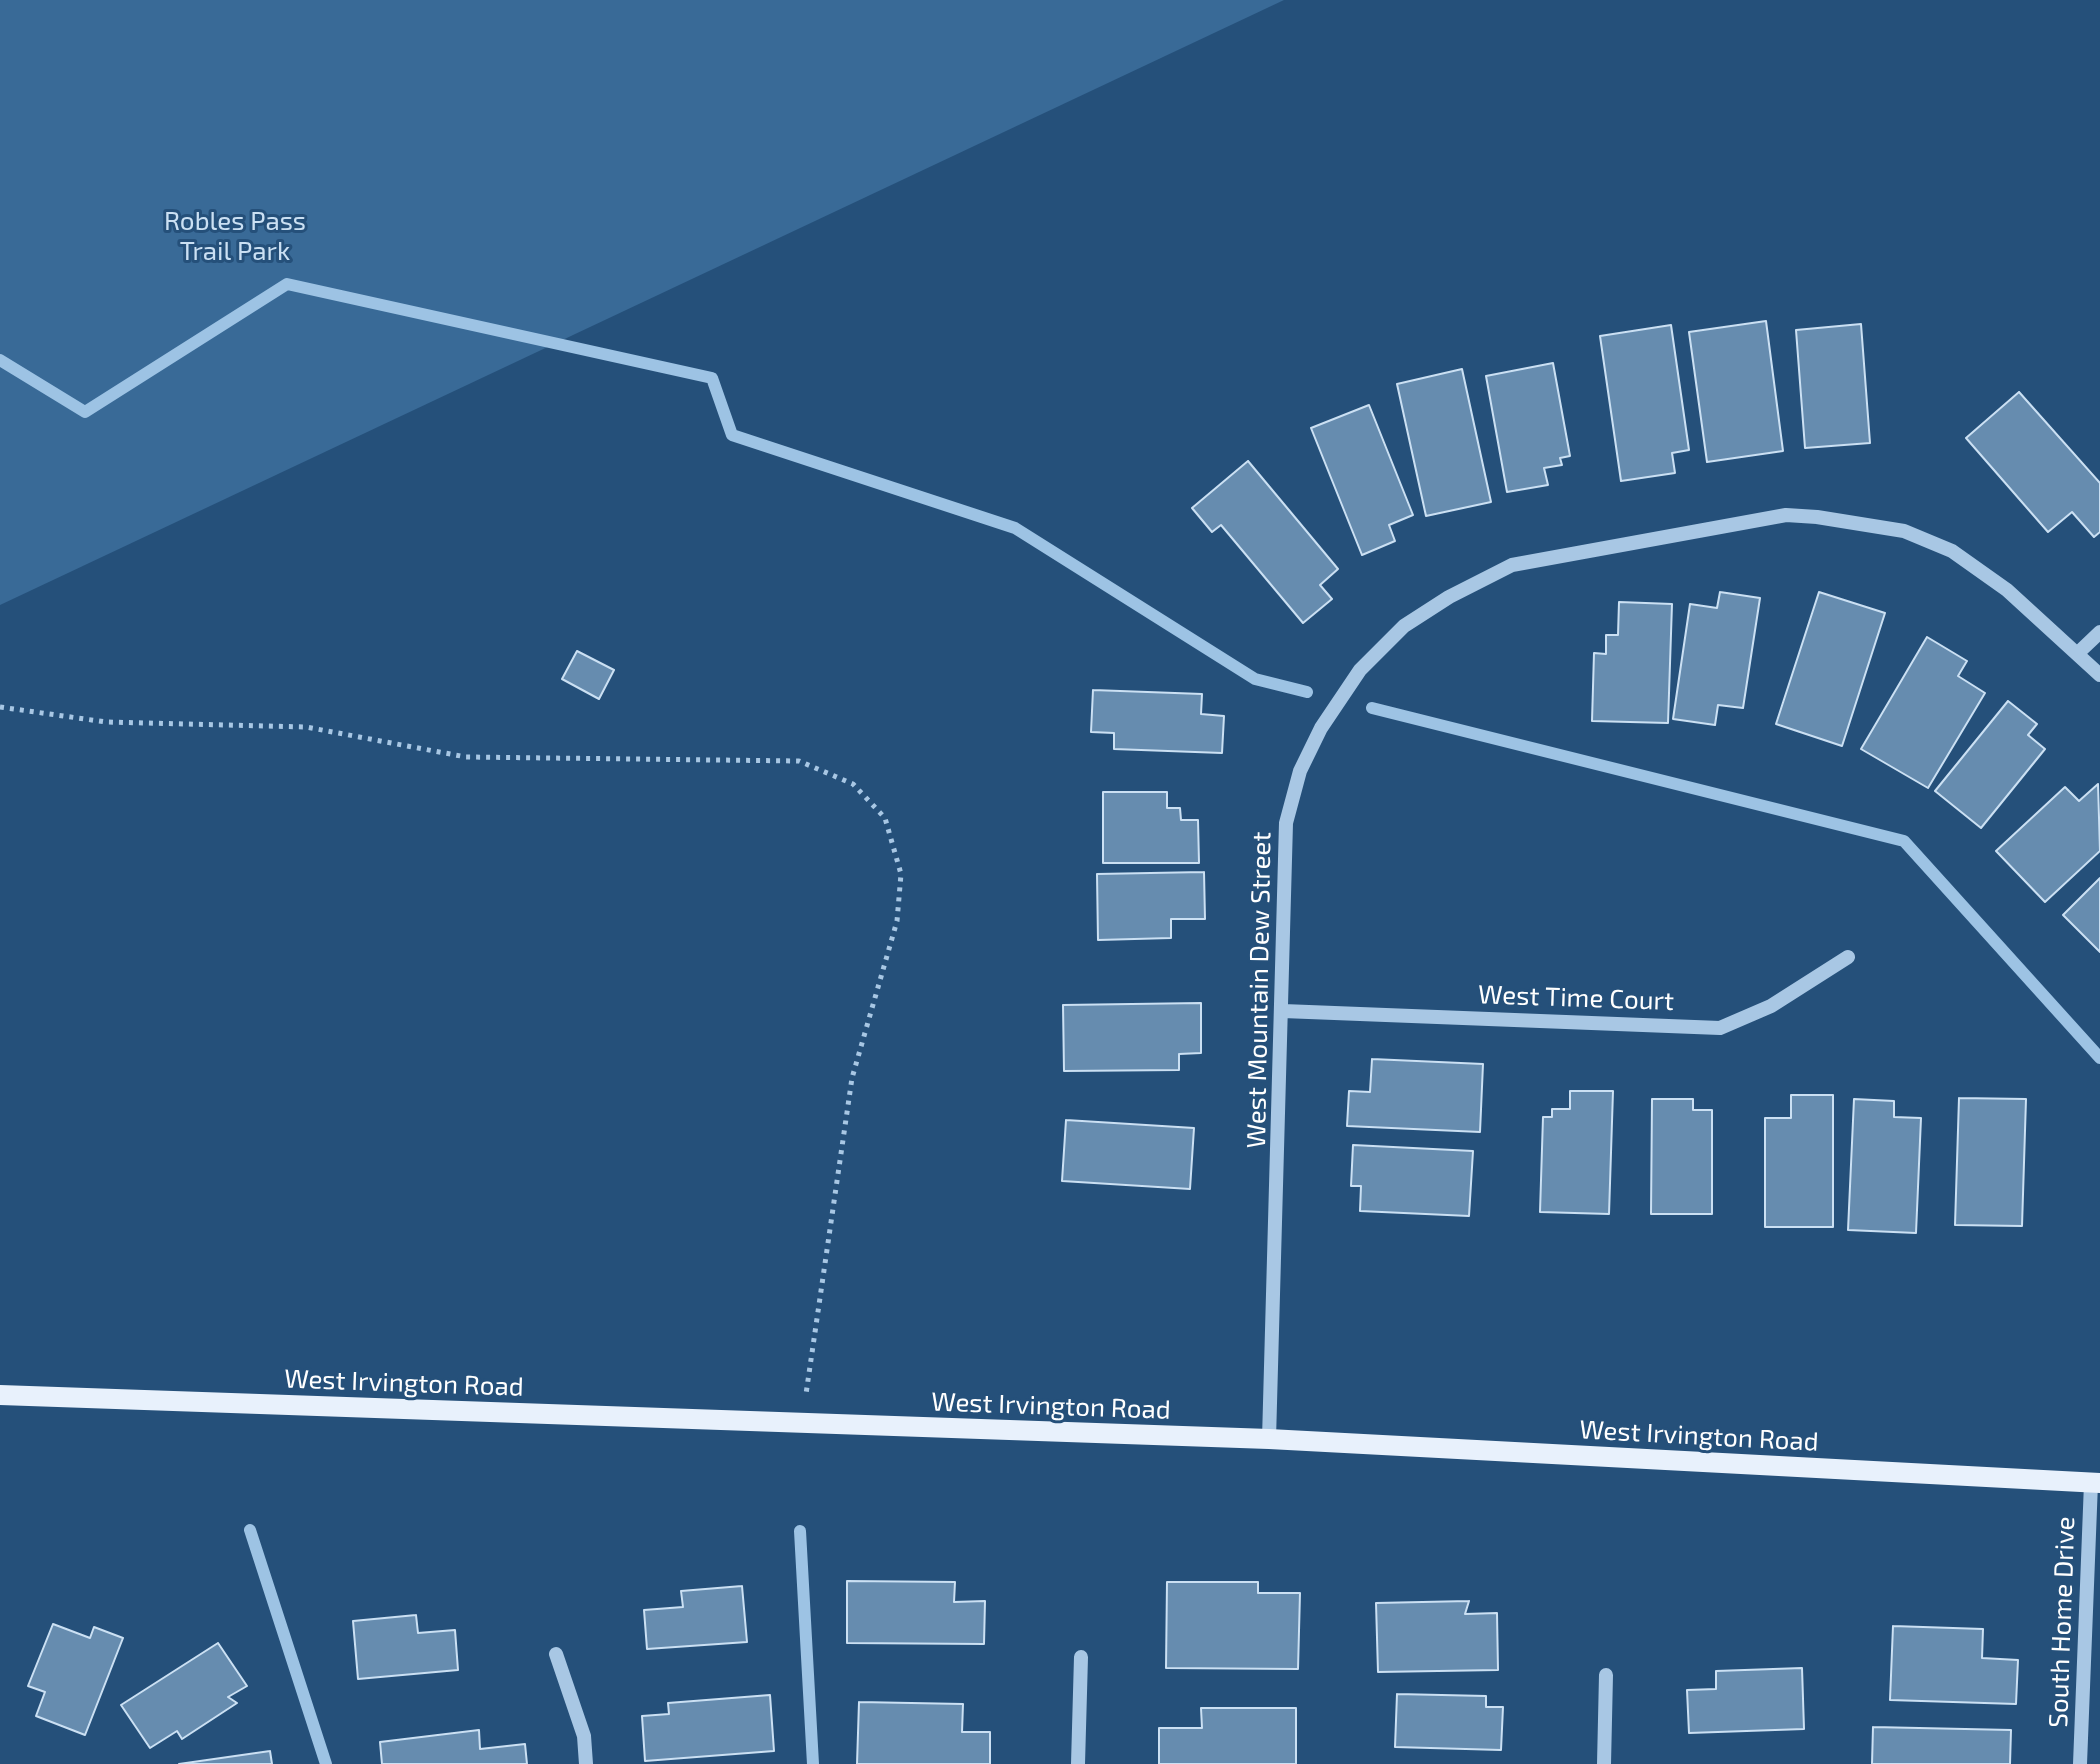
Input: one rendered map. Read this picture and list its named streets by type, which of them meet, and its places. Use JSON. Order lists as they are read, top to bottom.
{
  "streets": {
    "main road": ["West Irvington Road"],
    "street": ["West Mountain Dew Street", "West Time Court", "South Home Drive"]
  },
  "crossings": [
    ["West Mountain Dew Street", "West Time Court"],
    ["West Mountain Dew Street", "West Irvington Road"],
    ["West Irvington Road", "South Home Drive"]
  ],
  "parks": ["Robles Pass Trail Park"]
}
